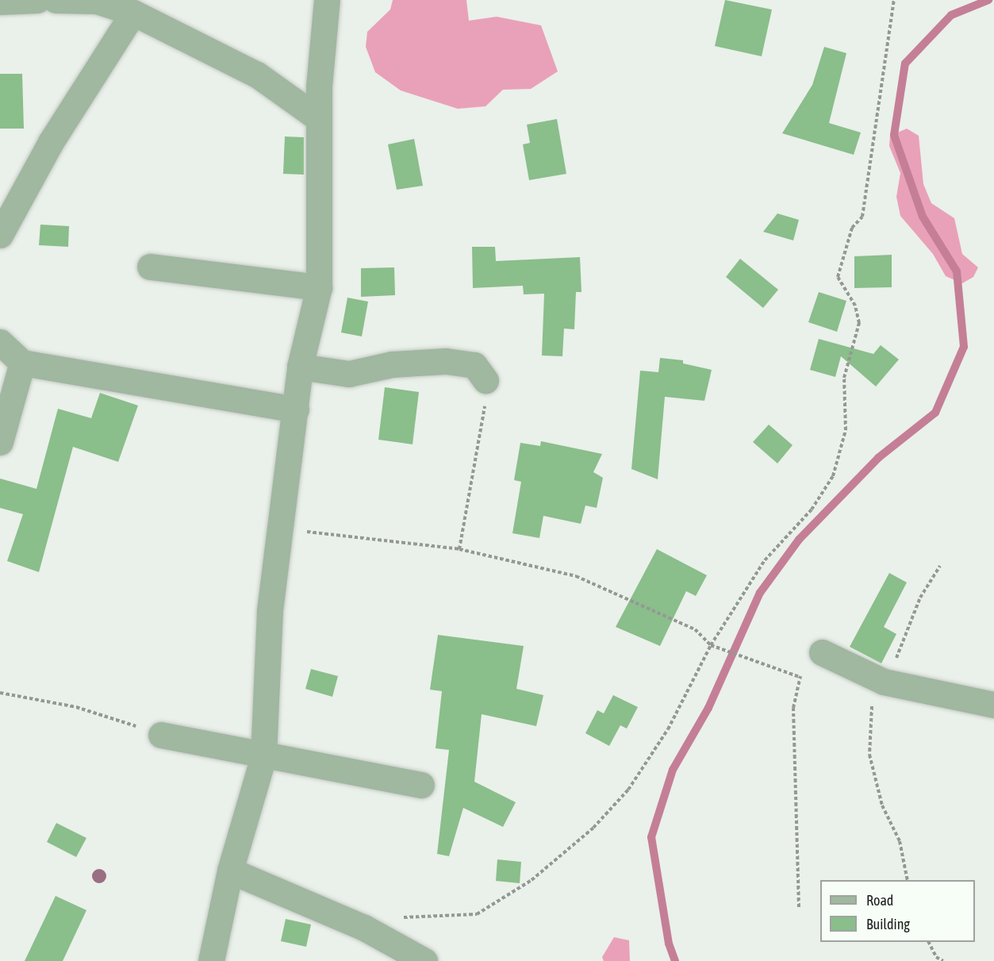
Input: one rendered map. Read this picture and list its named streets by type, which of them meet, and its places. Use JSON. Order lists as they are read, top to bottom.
{
  "legend": ["Road", "Building"]
}
